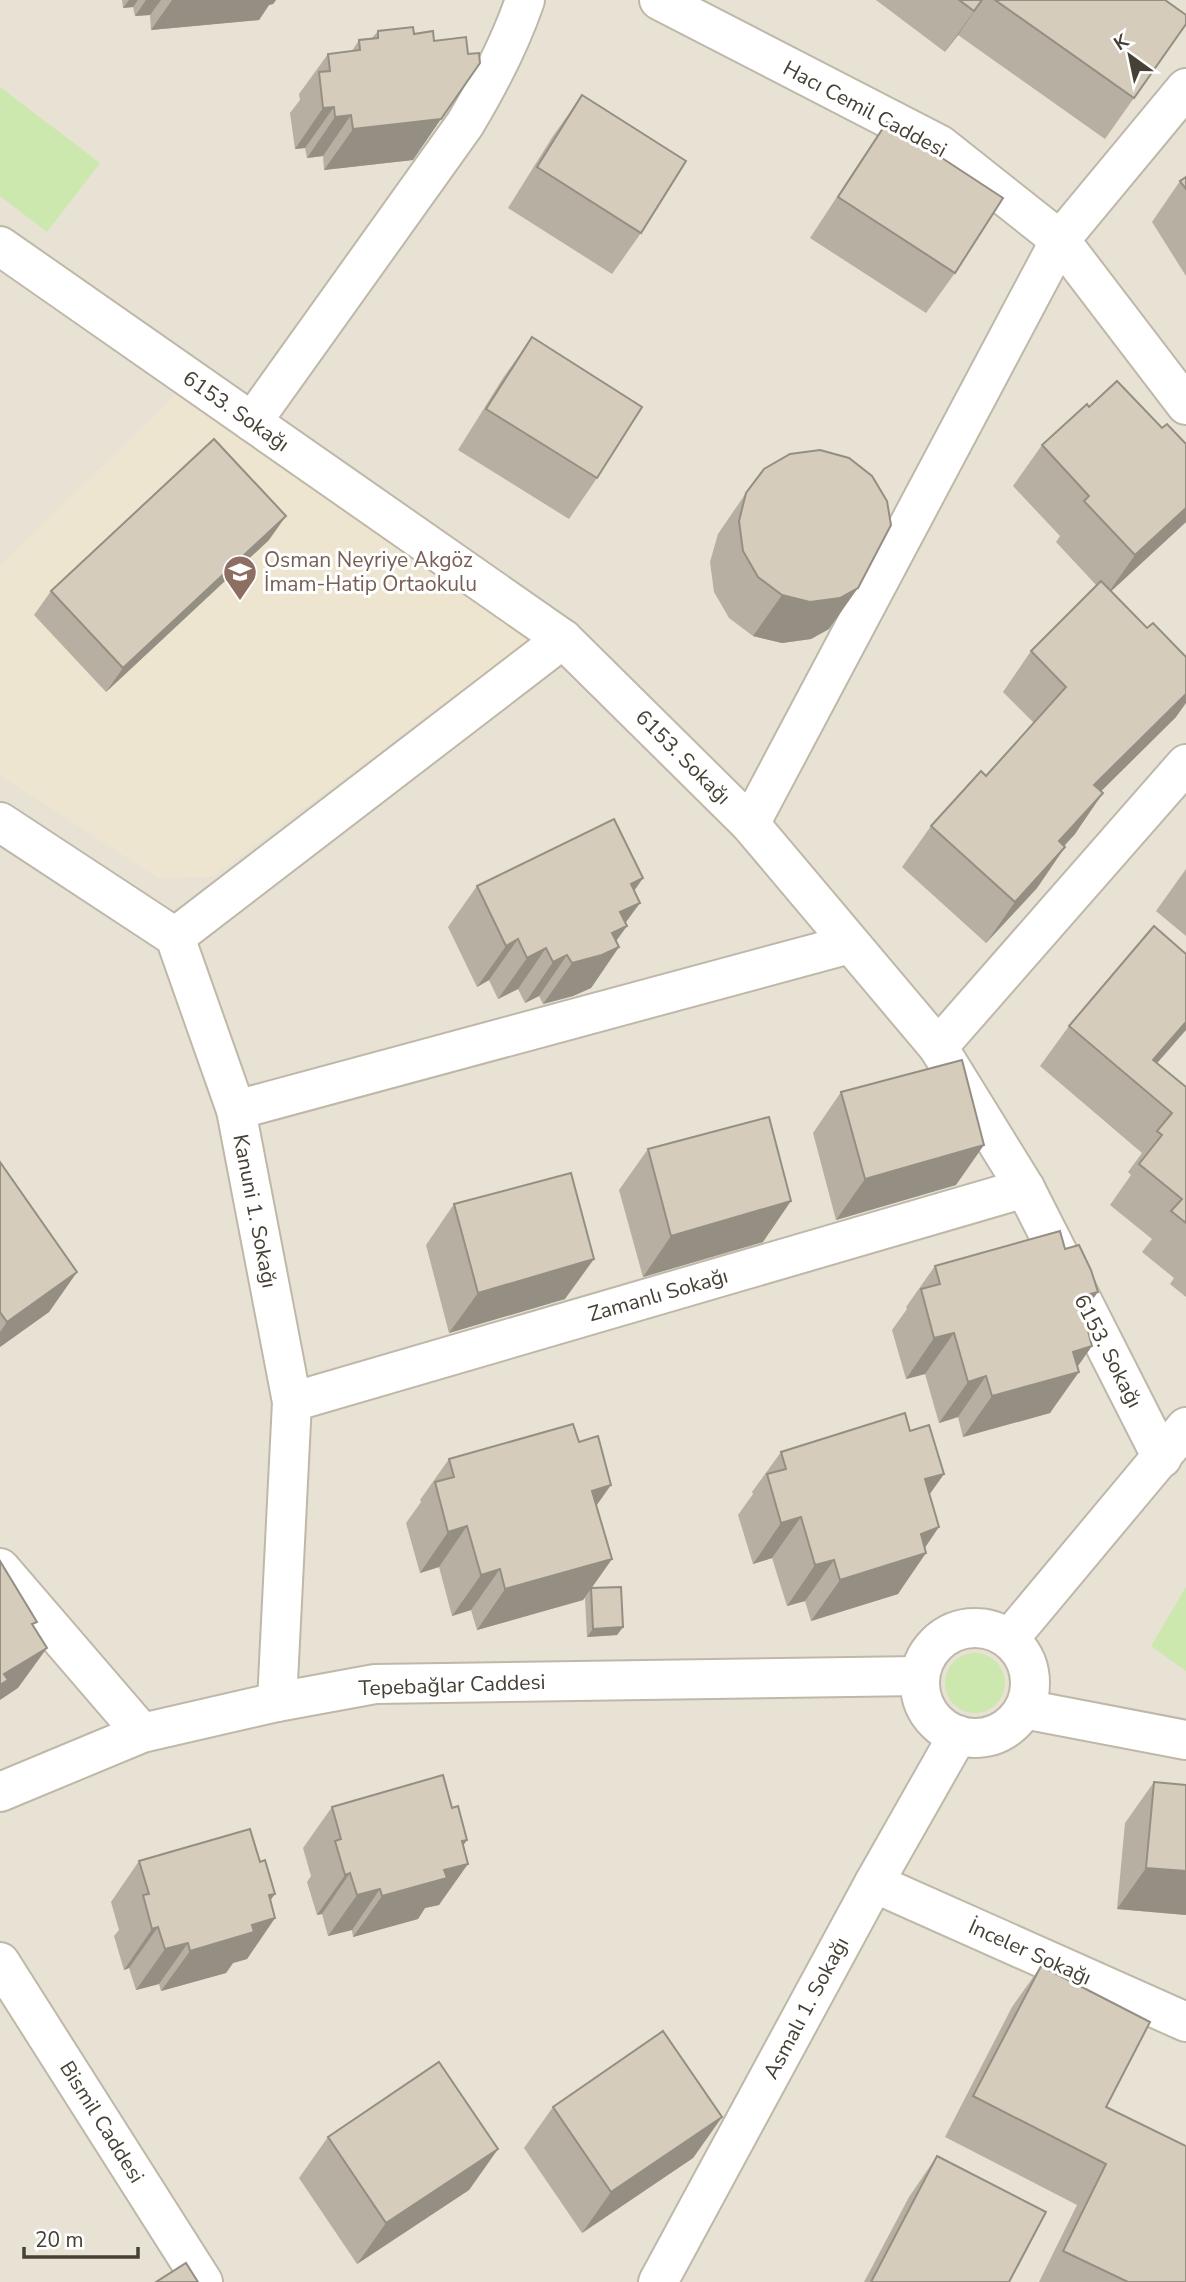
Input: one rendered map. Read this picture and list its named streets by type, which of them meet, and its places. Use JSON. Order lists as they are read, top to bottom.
{
  "streets": {
    "street": [
      "Hacı Cemil Caddesi",
      "6153. Sokağı",
      "Kanuni 1. Sokağı",
      "Zamanlı Sokağı",
      "Tepebağlar Caddesi",
      "İnceler Sokağı",
      "Asmalı 1. Sokağı",
      "Bismil Caddesi"
    ]
  },
  "crossings": [
    ["6153. Sokağı", "Zamanlı Sokağı"],
    ["Kanuni 1. Sokağı", "Zamanlı Sokağı"],
    ["Kanuni 1. Sokağı", "Tepebağlar Caddesi"],
    ["Tepebağlar Caddesi", "Asmalı 1. Sokağı"],
    ["İnceler Sokağı", "Asmalı 1. Sokağı"]
  ],
  "places": {
    "school or university": ["Osman Neyriye Akgöz İmam-Hatip Ortaokulu"]
  },
  "scale_bar": "20 m",
  "north": "top left"
}
